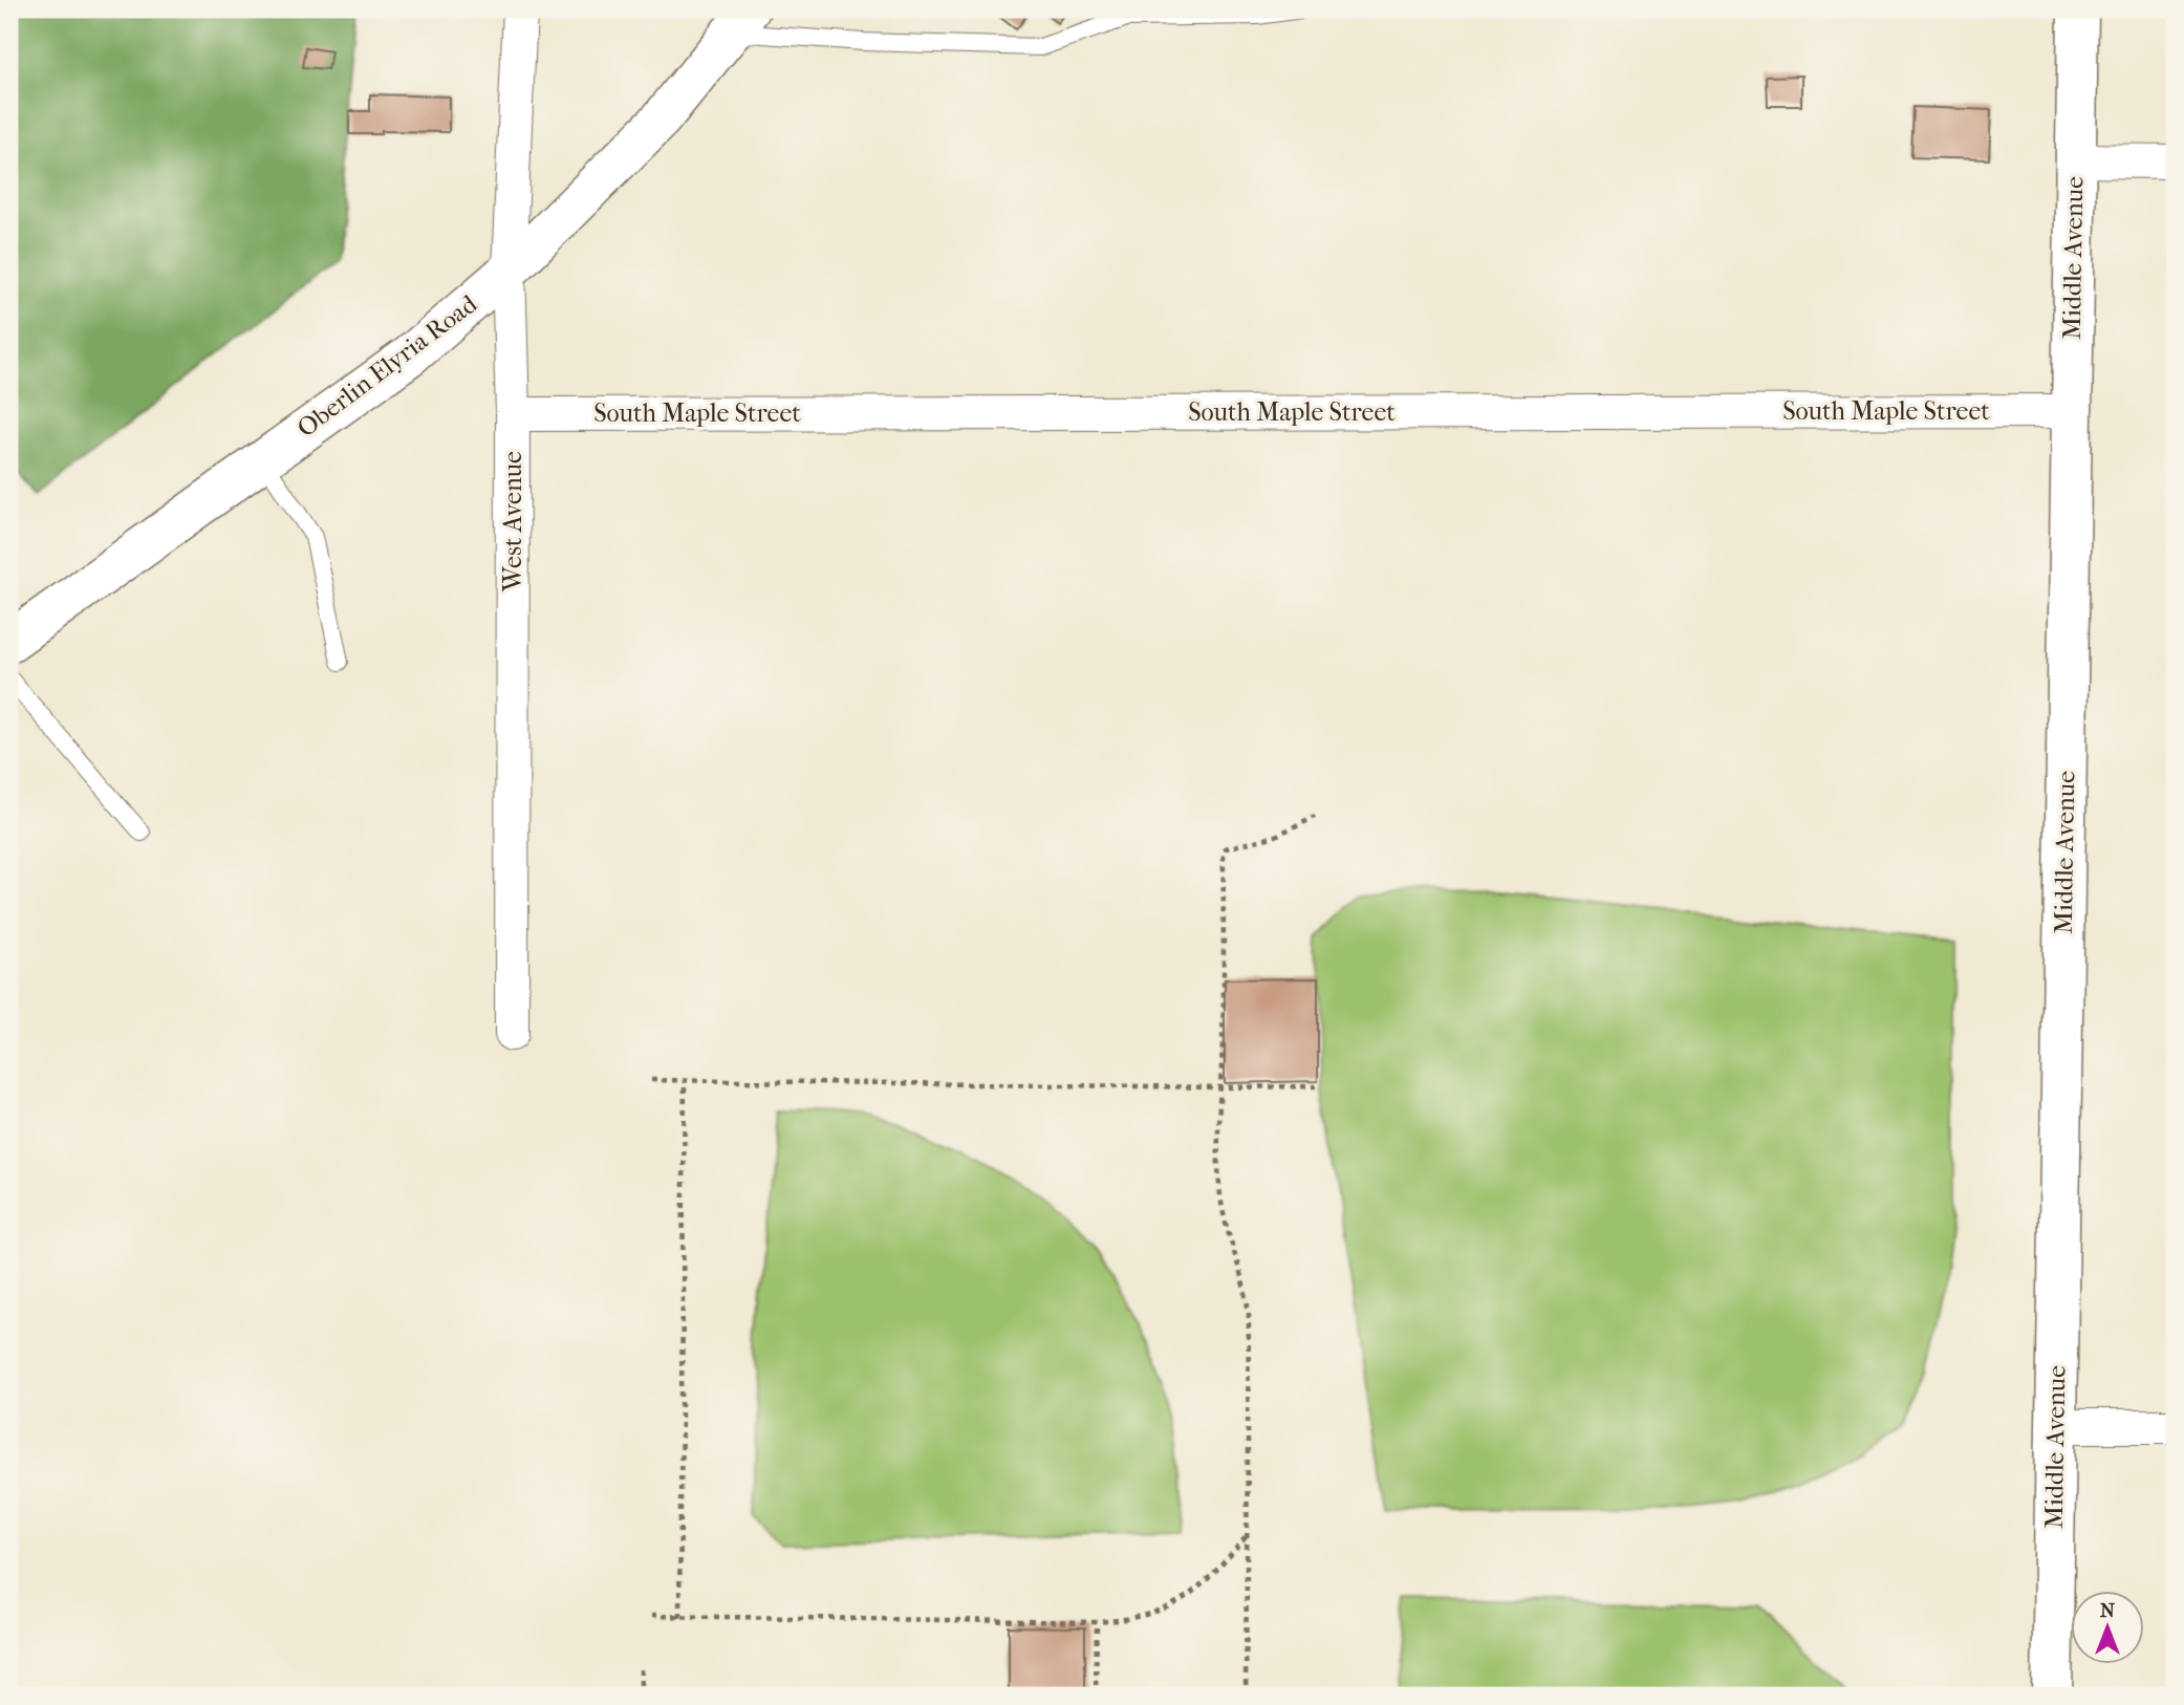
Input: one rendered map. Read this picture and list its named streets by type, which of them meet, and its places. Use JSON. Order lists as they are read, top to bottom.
{
  "streets": {
    "street": [
      "Middle Avenue",
      "Oberlin Elyria Road",
      "South Maple Street",
      "West Avenue"
    ]
  },
  "crossings": [
    ["Middle Avenue", "South Maple Street"],
    ["Oberlin Elyria Road", "West Avenue"],
    ["South Maple Street", "West Avenue"]
  ],
  "north": "top"
}
